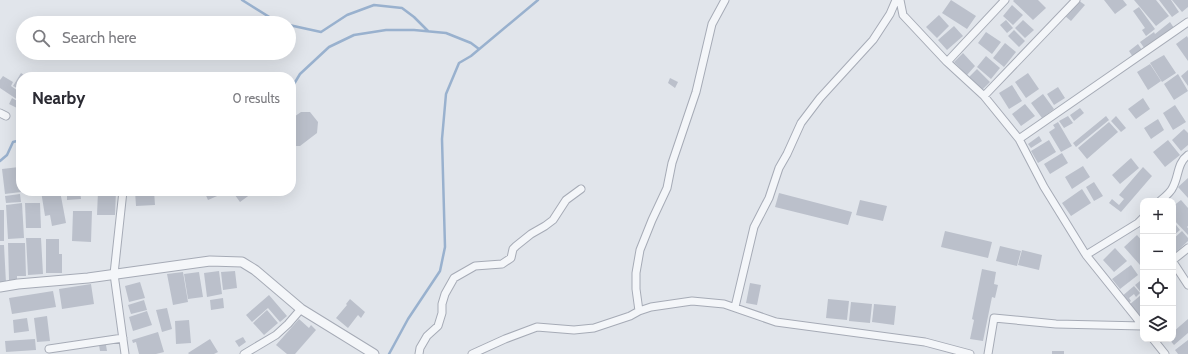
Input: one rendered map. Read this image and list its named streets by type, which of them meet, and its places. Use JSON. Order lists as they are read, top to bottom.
{
  "page": {
    "search": "Search here",
    "heading": ["Nearby", "0 results"],
    "map_buttons": ["+", "−"]
  }
}
